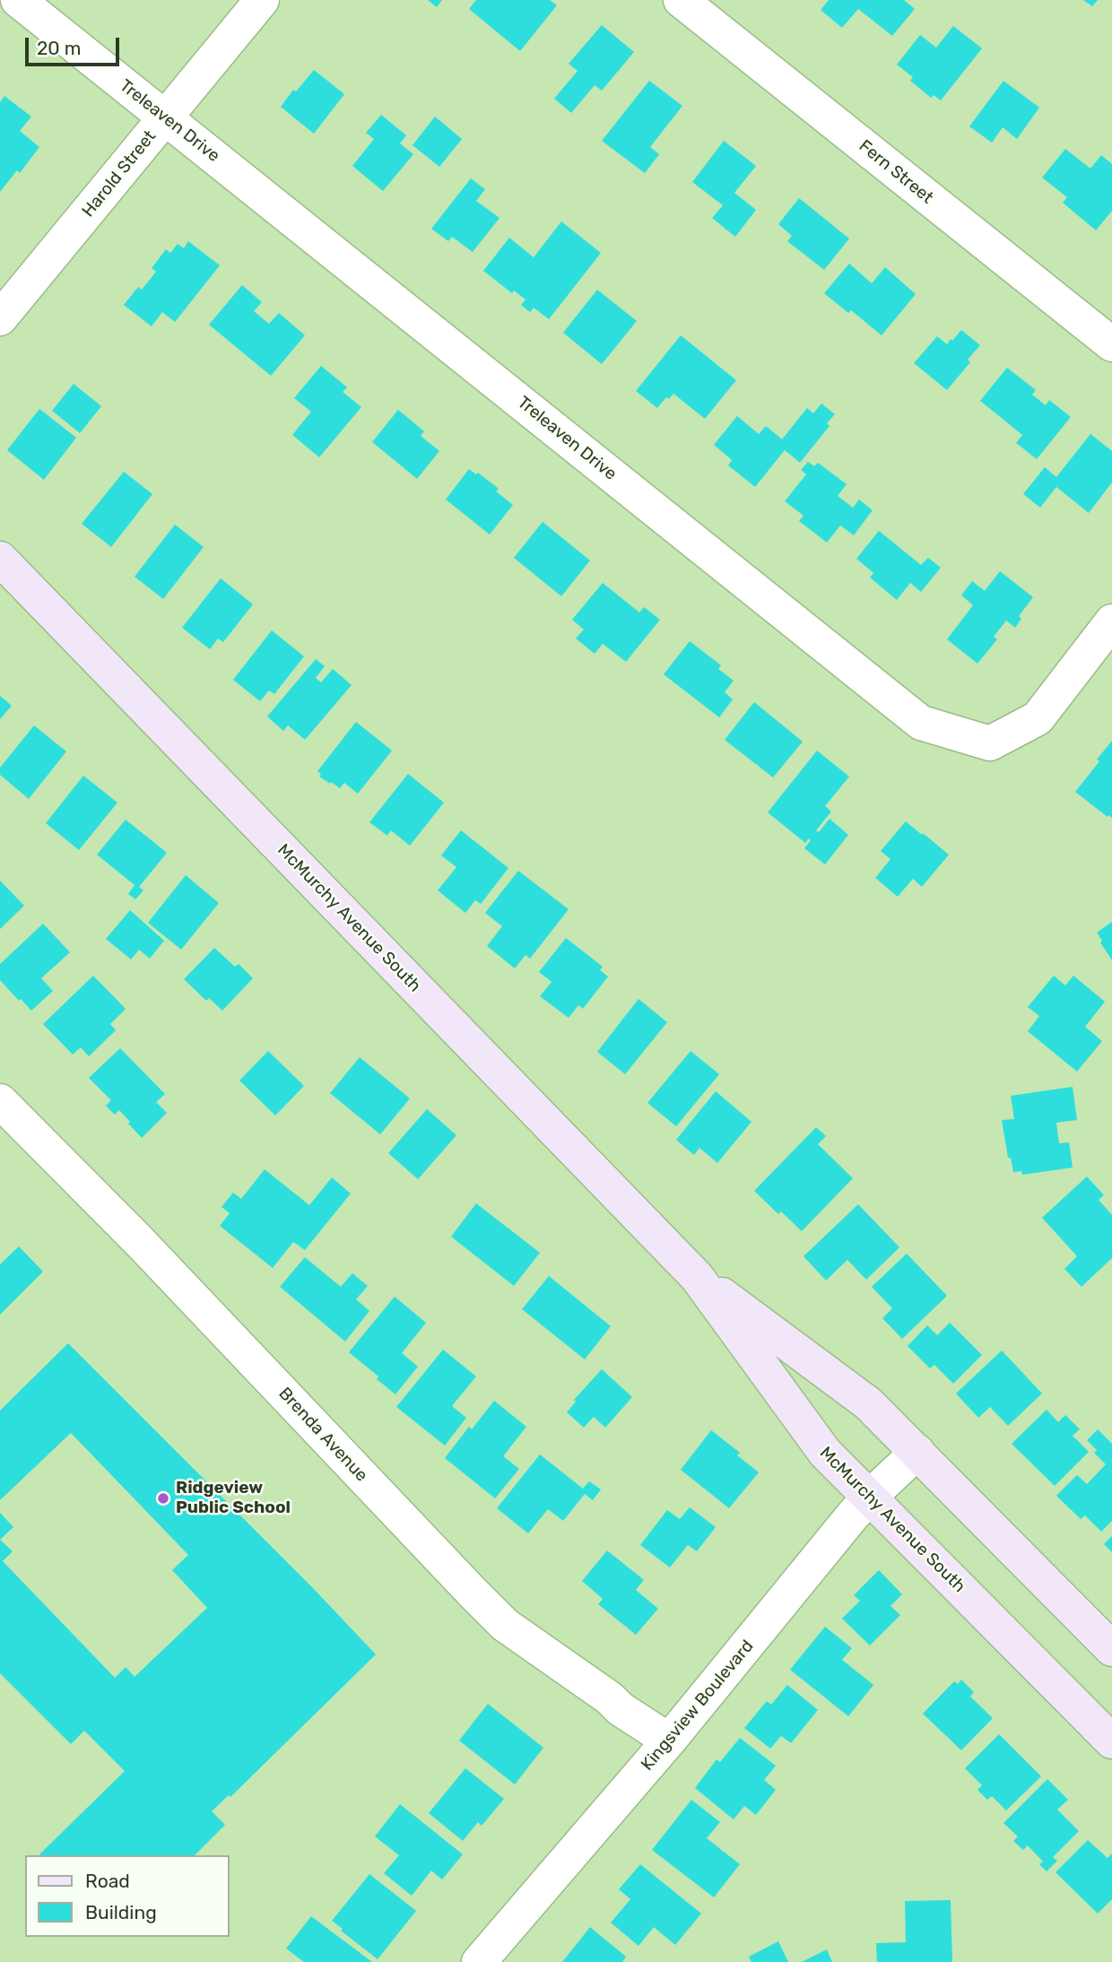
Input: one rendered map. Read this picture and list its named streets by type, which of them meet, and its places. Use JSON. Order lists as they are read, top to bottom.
{
  "streets": {
    "street": [
      "Treleaven Drive",
      "Fern Street",
      "Harold Street",
      "McMurchy Avenue South",
      "Brenda Avenue",
      "Kingsview Boulevard"
    ]
  },
  "crossings": [
    ["Treleaven Drive", "Harold Street"],
    ["McMurchy Avenue South", "Kingsview Boulevard"],
    ["Brenda Avenue", "Kingsview Boulevard"]
  ],
  "places": ["Ridgeview Public School"],
  "legend": ["Road", "Building"],
  "scale_bar": "20 m"
}
